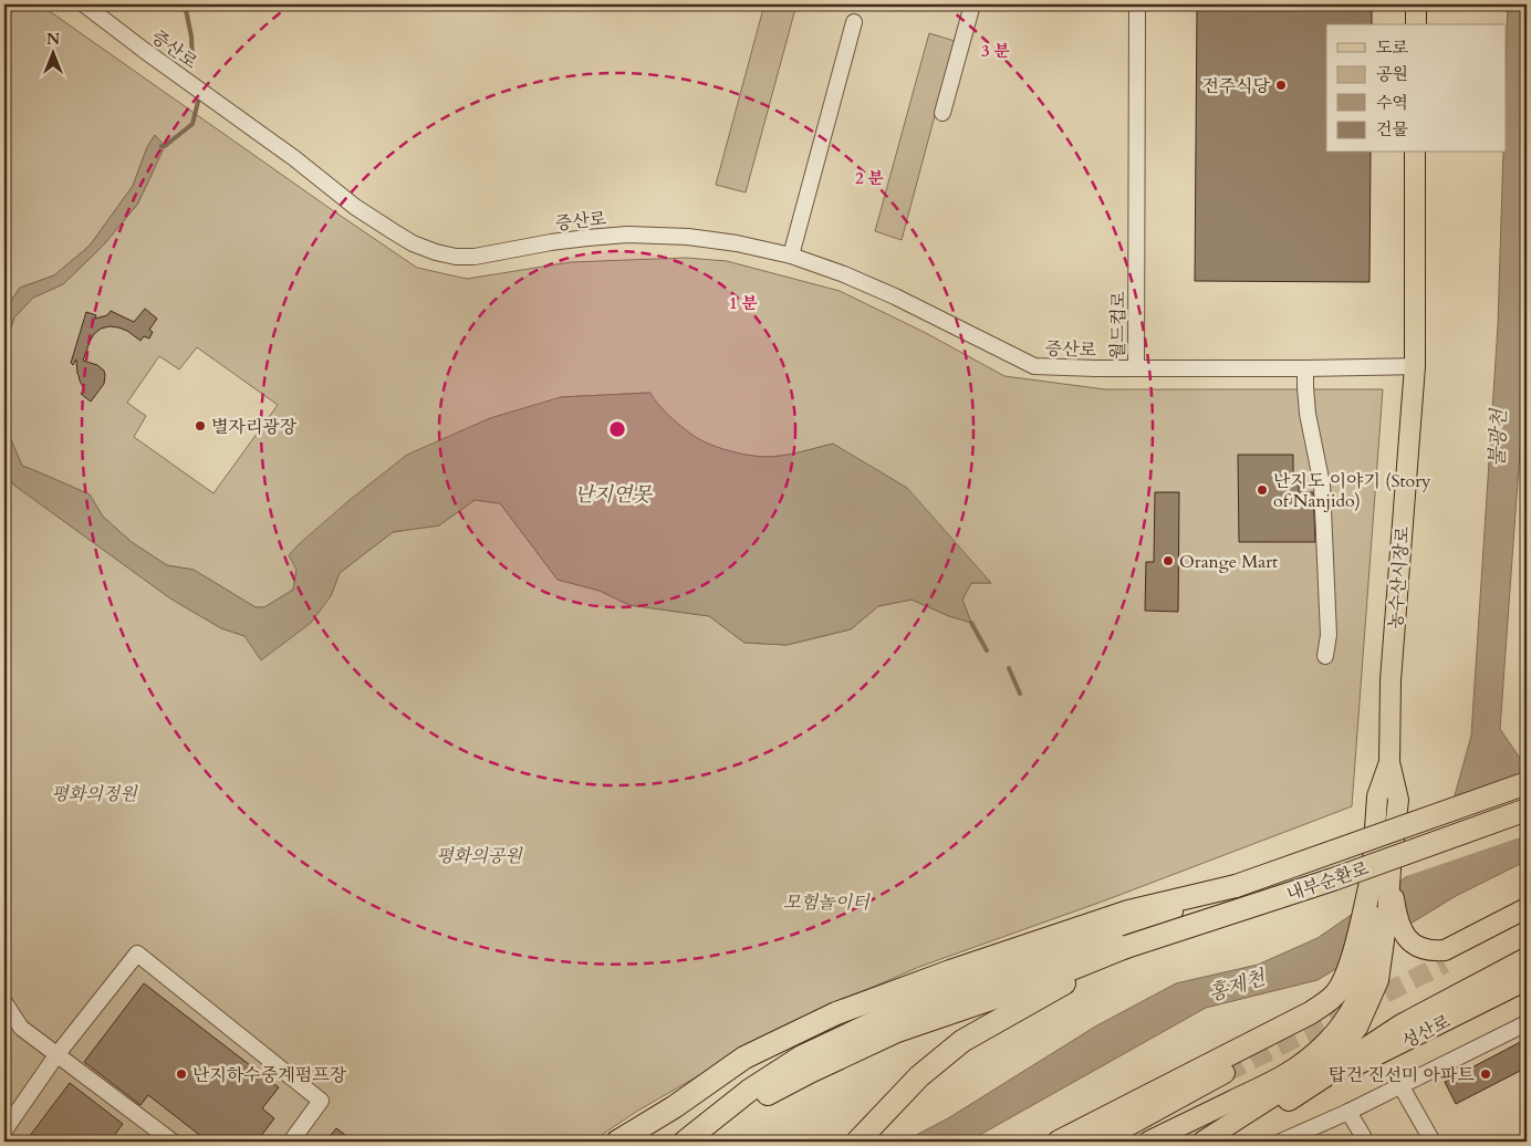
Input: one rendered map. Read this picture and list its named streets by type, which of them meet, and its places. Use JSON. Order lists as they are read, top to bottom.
{
  "streets": {
    "highway": ["내부순환로"],
    "main road": ["농수산시장로", "성산로"],
    "street": ["증산로", "월드컵로"]
  },
  "crossings": [
    ["증산로", "월드컵로"],
    ["월드컵로", "농수산시장로"]
  ],
  "water": ["불광천", "난지연못", "홍제천"],
  "parks": ["평화의정원", "평화의공원", "모험놀이터"],
  "places": [
    "전주식당",
    "별자리광장",
    "난지도 이야기 (Story of Nanjido)",
    "Orange Mart",
    "난지하수중계펌프장",
    "탑건 진선미 아파트"
  ],
  "legend": [
    "도로",
    "공원",
    "수역",
    "건물"
  ],
  "north": "top",
  "rings": ["3 분", "2 분", "1 분"]
}
